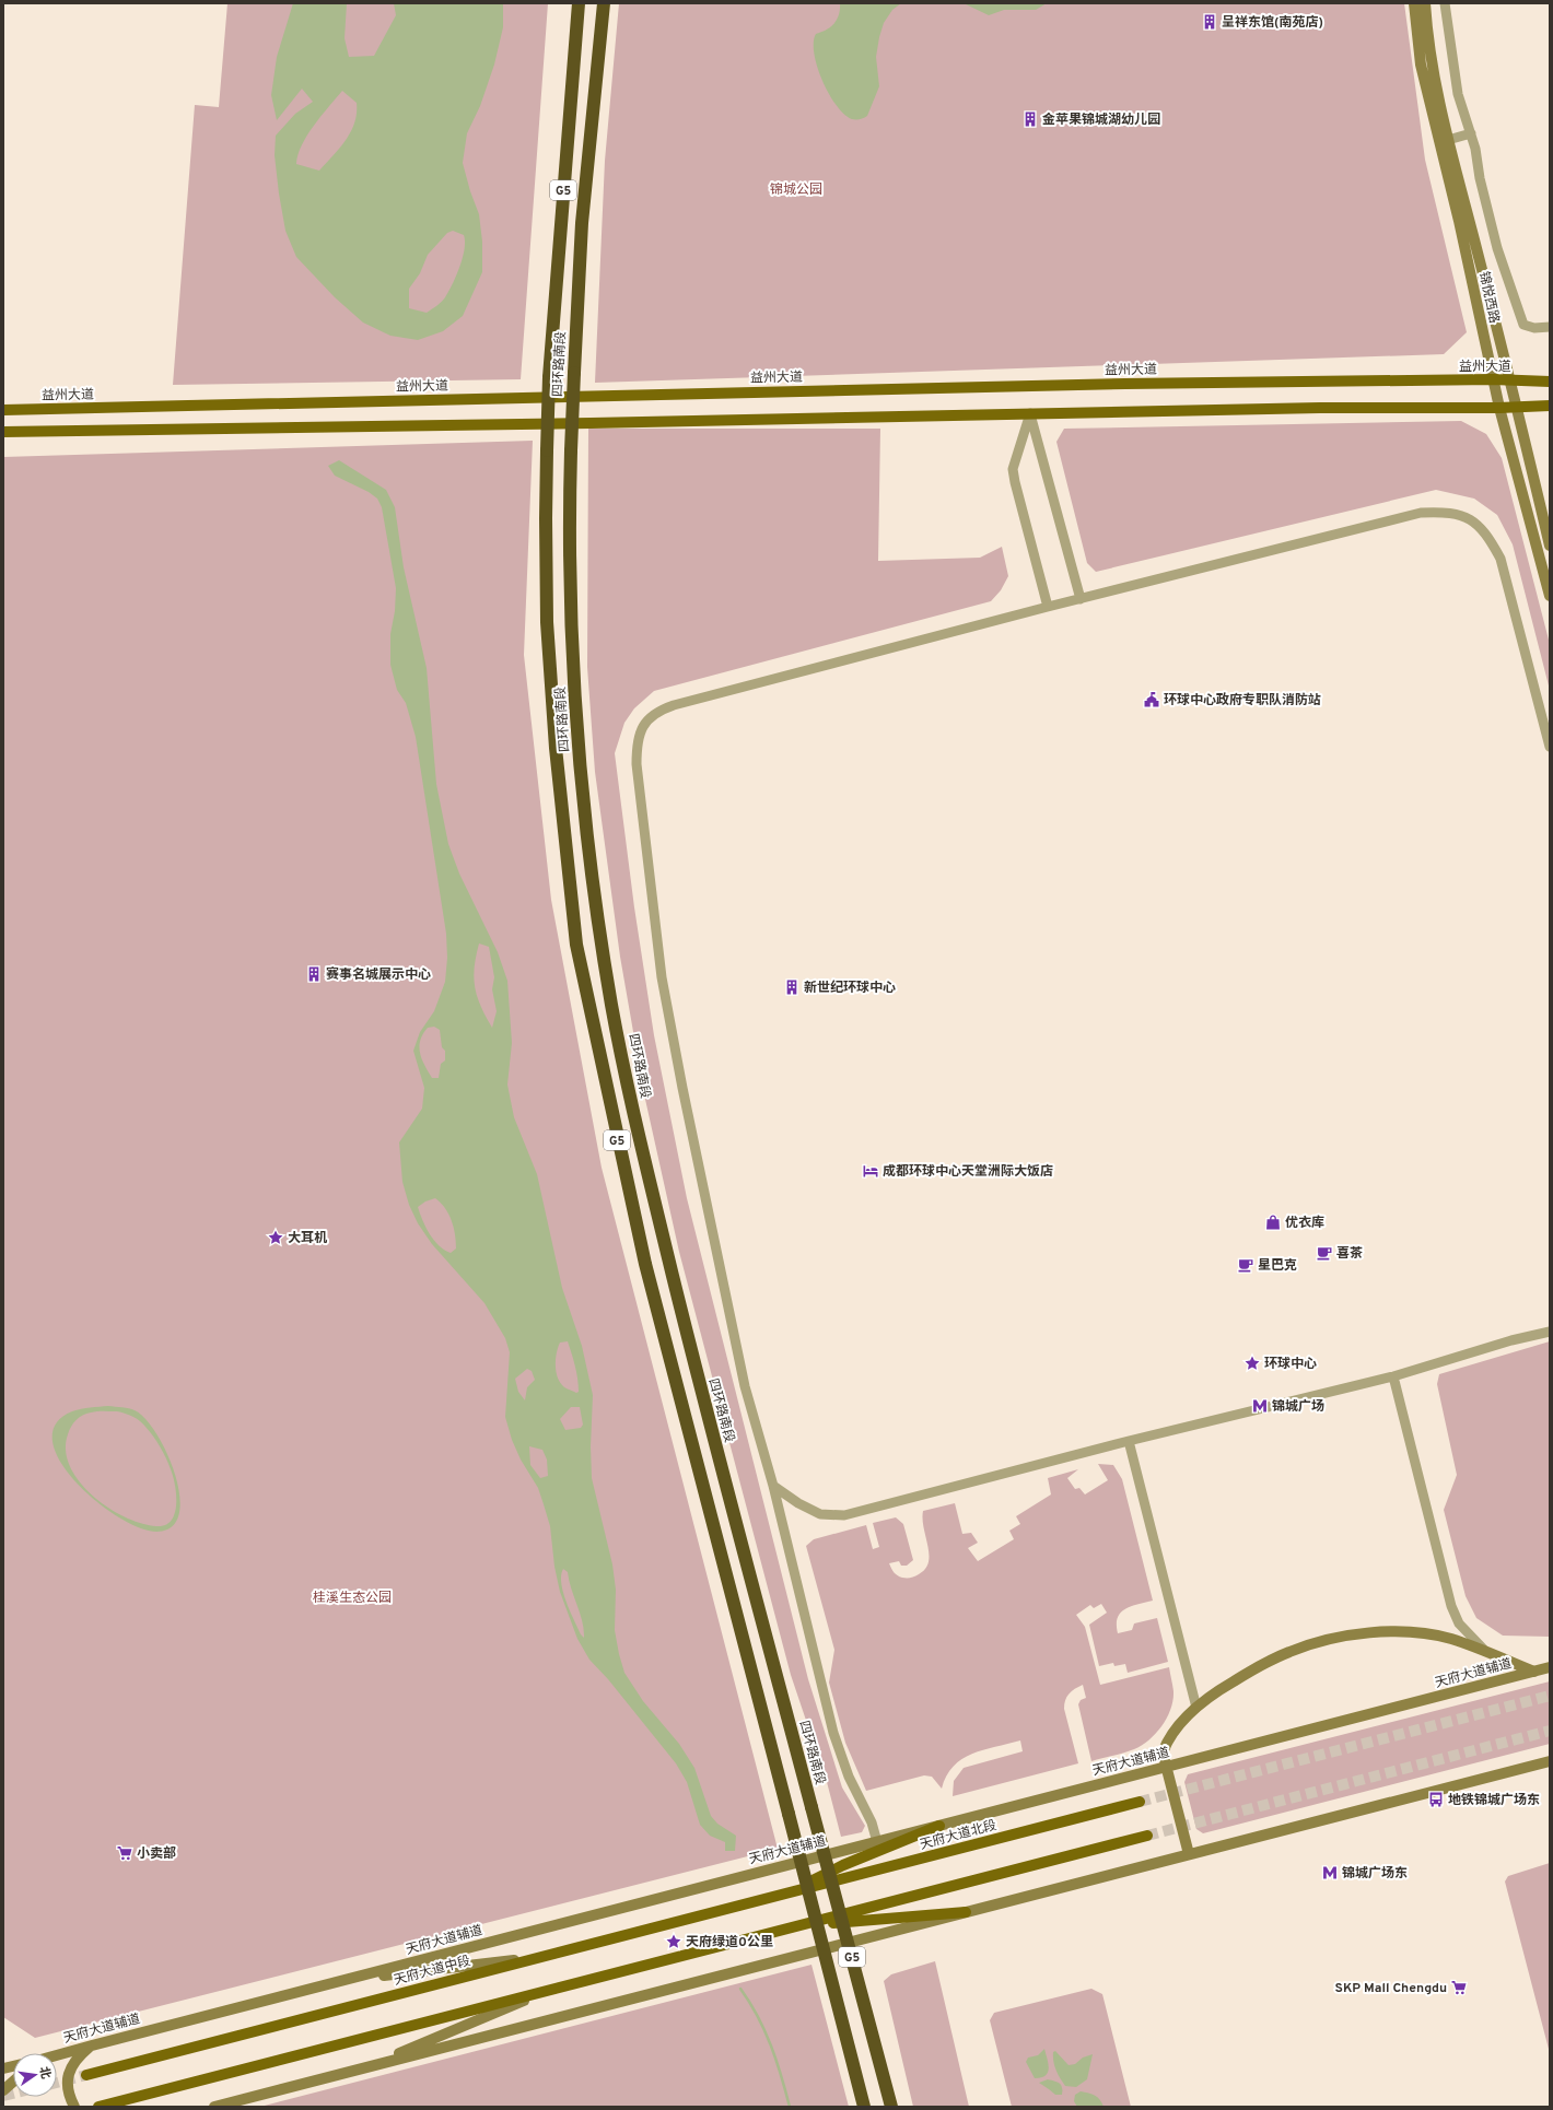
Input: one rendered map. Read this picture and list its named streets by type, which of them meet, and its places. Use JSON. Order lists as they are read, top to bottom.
{
  "streets": {
    "highway": ["G5", "四环路南段"],
    "main road": ["益州大道", "天府大道北段", "天府大道中段"],
    "street": ["锦悦西路", "天府大道辅道"]
  },
  "crossings": [
    ["锦悦西路", "益州大道"],
    ["天府大道北段", "天府大道中段"]
  ],
  "parks": ["锦城公园", "桂溪生态公园"],
  "places": {
    "building": [
      "呈祥东馆(南苑店)",
      "金苹果锦城湖幼儿园",
      "赛事名城展示中心",
      "新世纪环球中心"
    ],
    "public building": ["环球中心政府专职队消防站"],
    "hotel": ["成都环球中心天堂洲际大饭店"],
    "shop": ["优衣库"],
    "place": ["大耳机", "环球中心", "天府绿道0公里"],
    "cafe": ["喜茶", "星巴克"],
    "metro station": ["锦城广场", "锦城广场东"],
    "bus stop": ["地铁锦城广场东"],
    "supermarket": ["小卖部", "SKP Mall Chengdu"]
  },
  "north": "right"
}
